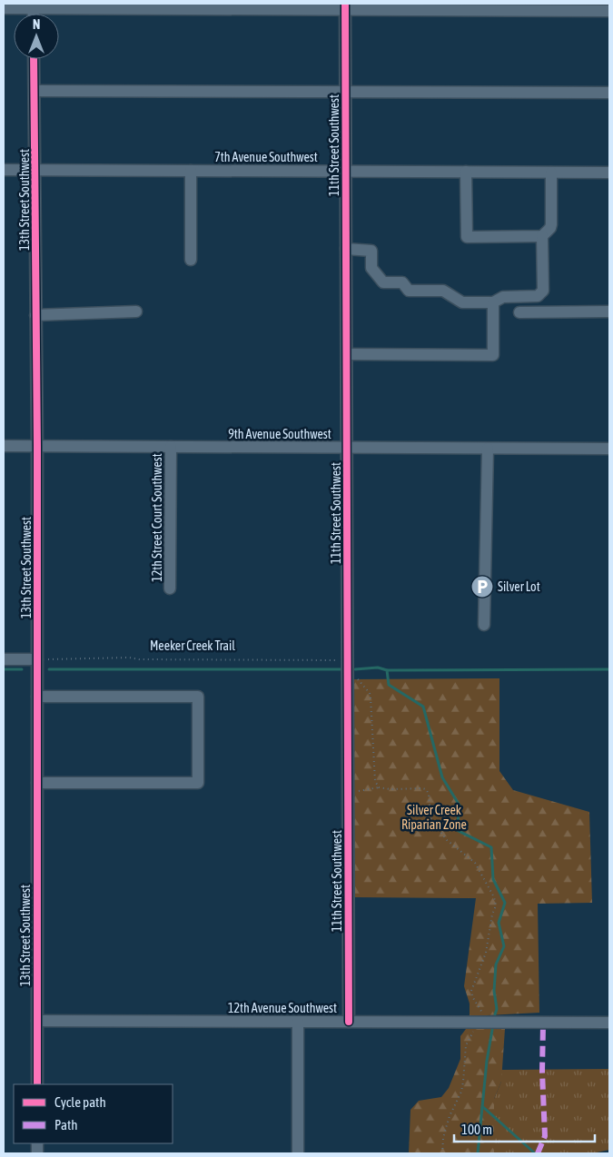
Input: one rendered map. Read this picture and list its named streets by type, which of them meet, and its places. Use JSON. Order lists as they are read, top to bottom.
{
  "streets": {
    "street": [
      "11th Street Southwest",
      "7th Avenue Southwest",
      "13th Street Southwest",
      "9th Avenue Southwest",
      "12th Street Court Southwest",
      "12th Avenue Southwest"
    ],
    "path": ["Meeker Creek Trail"]
  },
  "crossings": [
    ["11th Street Southwest", "7th Avenue Southwest"],
    ["11th Street Southwest", "9th Avenue Southwest"],
    ["11th Street Southwest", "12th Avenue Southwest"],
    ["7th Avenue Southwest", "13th Street Southwest"],
    ["13th Street Southwest", "9th Avenue Southwest"],
    ["13th Street Southwest", "Meeker Creek Trail"],
    ["13th Street Southwest", "12th Avenue Southwest"],
    ["9th Avenue Southwest", "12th Street Court Southwest"]
  ],
  "parks": ["Silver Creek Riparian Zone"],
  "places": {
    "parking": ["Silver Lot"]
  },
  "legend": ["Cycle path", "Path"],
  "scale_bar": "100 m",
  "north": "top"
}
